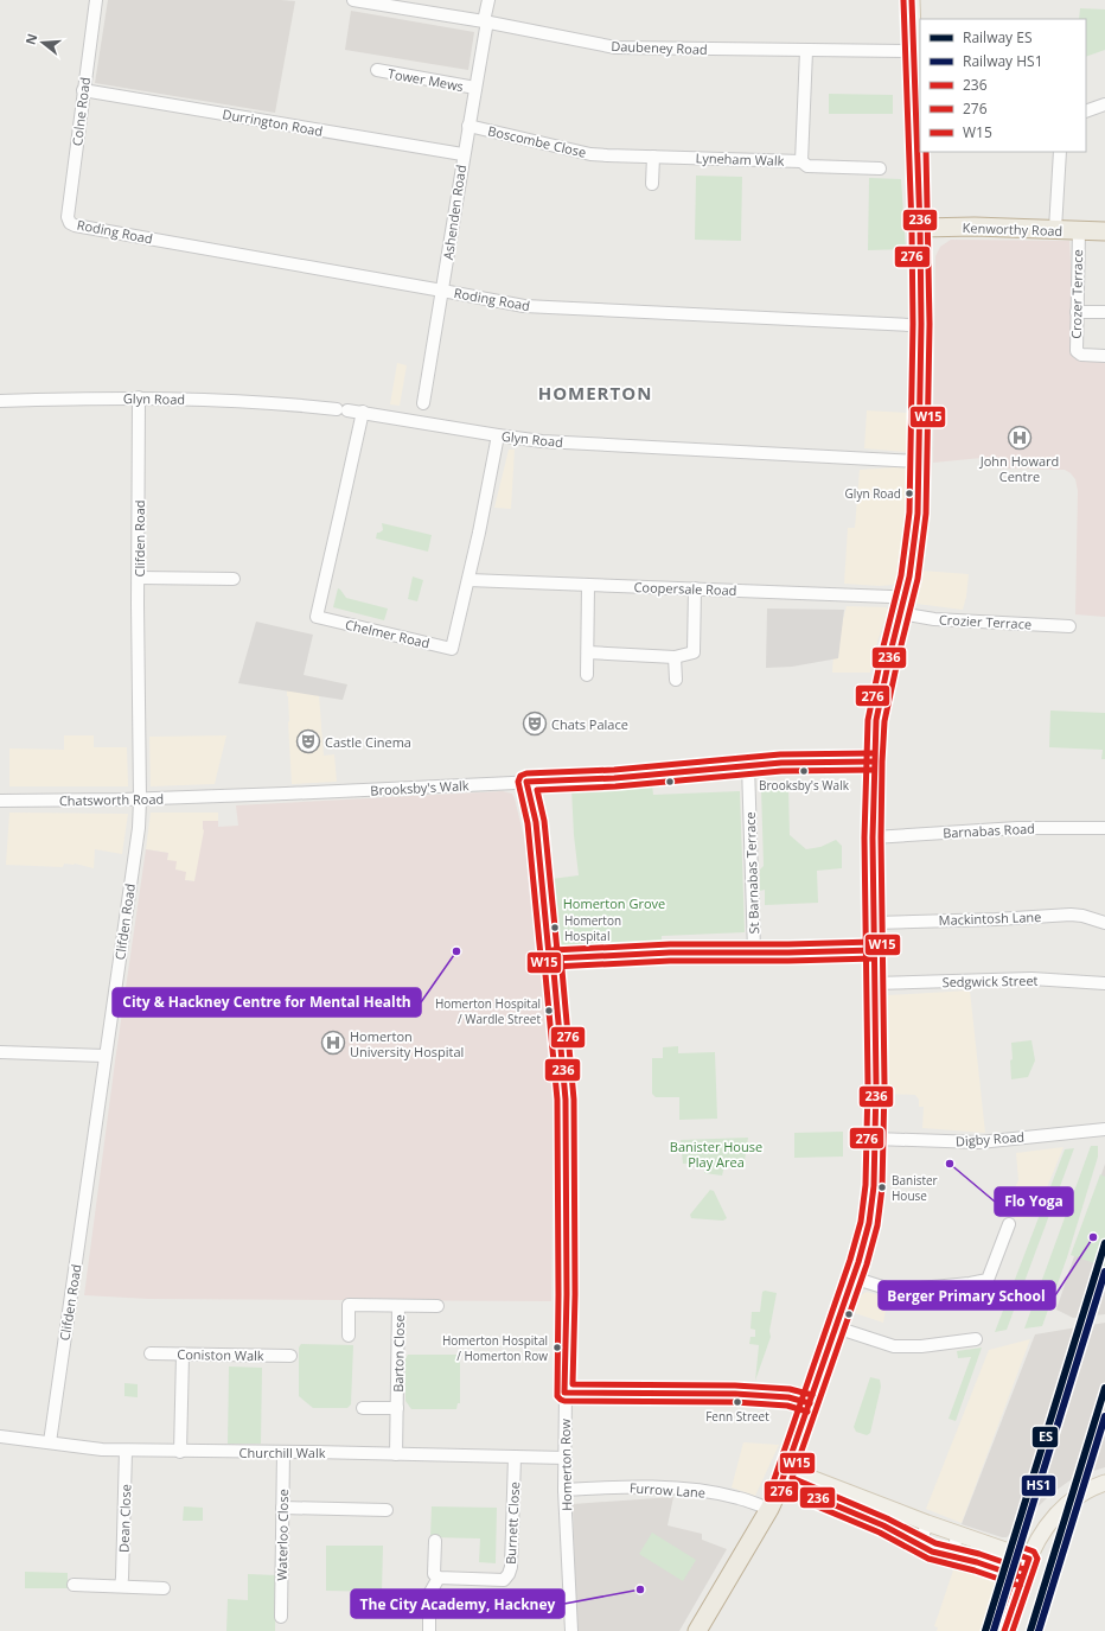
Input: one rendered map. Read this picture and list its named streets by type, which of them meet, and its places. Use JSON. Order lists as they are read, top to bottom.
{
  "streets": {
    "highway": ["Kenworthy Road"],
    "street": [
      "Daubeney Road",
      "Tower Mews",
      "Colne Road",
      "Durrington Road",
      "Boscombe Close",
      "Lyneham Walk",
      "Ashenden Road",
      "Roding Road",
      "Crozer Terrace",
      "Glyn Road",
      "Clifden Road",
      "Coopersale Road",
      "Crozier Terrace",
      "Chelmer Road",
      "Brooksby's Walk",
      "Chatsworth Road",
      "Barnabas Road",
      "St Barnabas Terrace",
      "Mackintosh Lane",
      "Sedgwick Street",
      "Digby Road",
      "Barton Close",
      "Coniston Walk",
      "Churchill Walk",
      "Homerton Row",
      "Furrow Lane",
      "Dean Close",
      "Burnett Close",
      "Waterloo Close"
    ]
  },
  "crossings": [
    ["Daubeney Road", "Lyneham Walk"],
    ["Daubeney Road", "Ashenden Road"],
    ["Tower Mews", "Ashenden Road"],
    ["Colne Road", "Durrington Road"],
    ["Colne Road", "Roding Road"],
    ["Durrington Road", "Ashenden Road"],
    ["Boscombe Close", "Lyneham Walk"],
    ["Boscombe Close", "Ashenden Road"],
    ["Ashenden Road", "Roding Road"],
    ["Kenworthy Road", "Crozer Terrace"],
    ["Glyn Road", "Clifden Road"],
    ["Glyn Road", "Chelmer Road"],
    ["Clifden Road", "Chatsworth Road"],
    ["Clifden Road", "Churchill Walk"],
    ["Coopersale Road", "Crozier Terrace"],
    ["Coopersale Road", "Chelmer Road"],
    ["Brooksby's Walk", "Chatsworth Road"],
    ["Brooksby's Walk", "St Barnabas Terrace"],
    ["Barton Close", "Churchill Walk"],
    ["Churchill Walk", "Homerton Row"],
    ["Churchill Walk", "Dean Close"],
    ["Churchill Walk", "Burnett Close"],
    ["Churchill Walk", "Waterloo Close"],
    ["Homerton Row", "Furrow Lane"]
  ],
  "districts": ["HOMERTON"],
  "parks": ["Homerton Grove", "Banister House Play Area"],
  "places": {
    "hospital": ["John Howard Centre", "Homerton University Hospital"],
    "other": [
      "Glyn Road",
      "Brooksby's Walk",
      "Homerton Hospital",
      "City & Hackney Centre for Mental Health",
      "Homerton Hospital / Wardle Street",
      "Flo Yoga",
      "Banister House",
      "Berger Primary School",
      "Homerton Hospital / Homerton Row",
      "Fenn Street",
      "The City Academy, Hackney"
    ],
    "theatre": ["Chats Palace", "Castle Cinema"]
  },
  "lines": [
    "transit line 236",
    "transit line 276",
    "transit line W15",
    "rail line ES",
    "rail line HS1"
  ],
  "legend": [
    "Railway ES",
    "Railway HS1",
    "236",
    "276",
    "W15"
  ],
  "north": "left"
}
